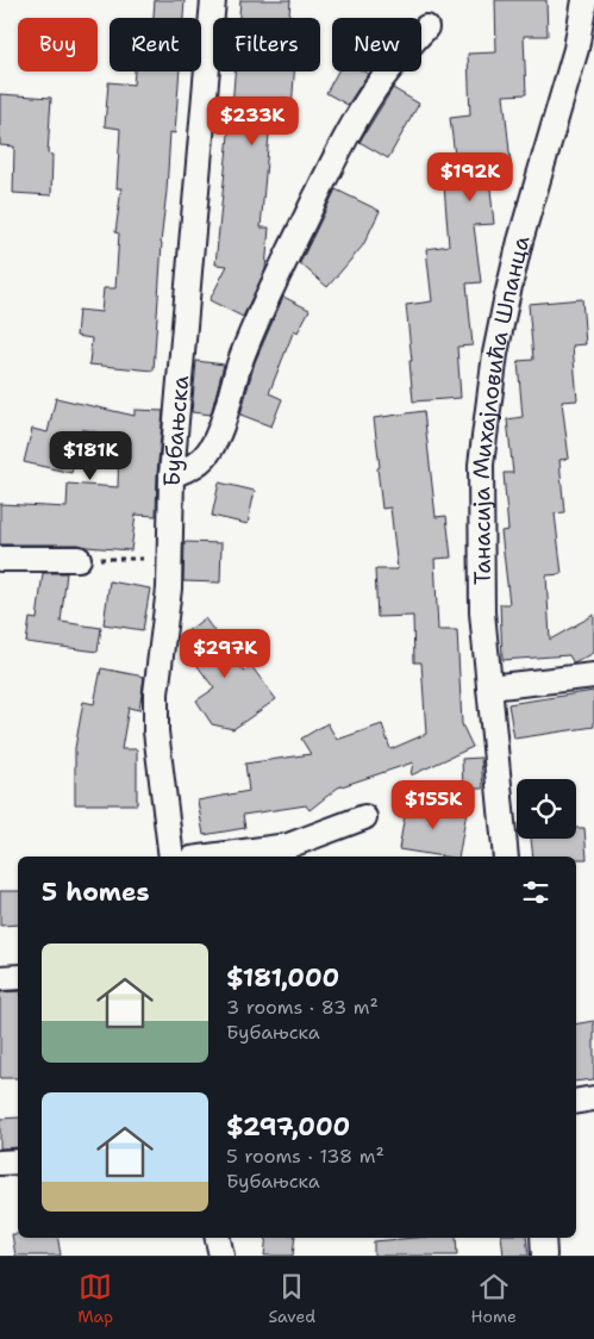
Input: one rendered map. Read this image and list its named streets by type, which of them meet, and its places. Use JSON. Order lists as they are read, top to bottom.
{
  "streets": {
    "street": ["Танасија Михајловића Шпанца", "Бубањска"]
  },
  "page": {
    "chip": [
      "Buy",
      "Rent",
      "Filters",
      "New"
    ],
    "price": [
      "$233K",
      "$192K",
      "$181K",
      "$297K",
      "$155K"
    ],
    "heading": "5 homes",
    "list": [
      {
        "name": "$181,000",
        "note": "3 rooms · 83 m² · Бубањска"
      },
      {
        "name": "$297,000",
        "note": "5 rooms · 138 m² · Бубањска"
      }
    ],
    "tabs": ["Map", "Saved", "Home"]
  }
}
